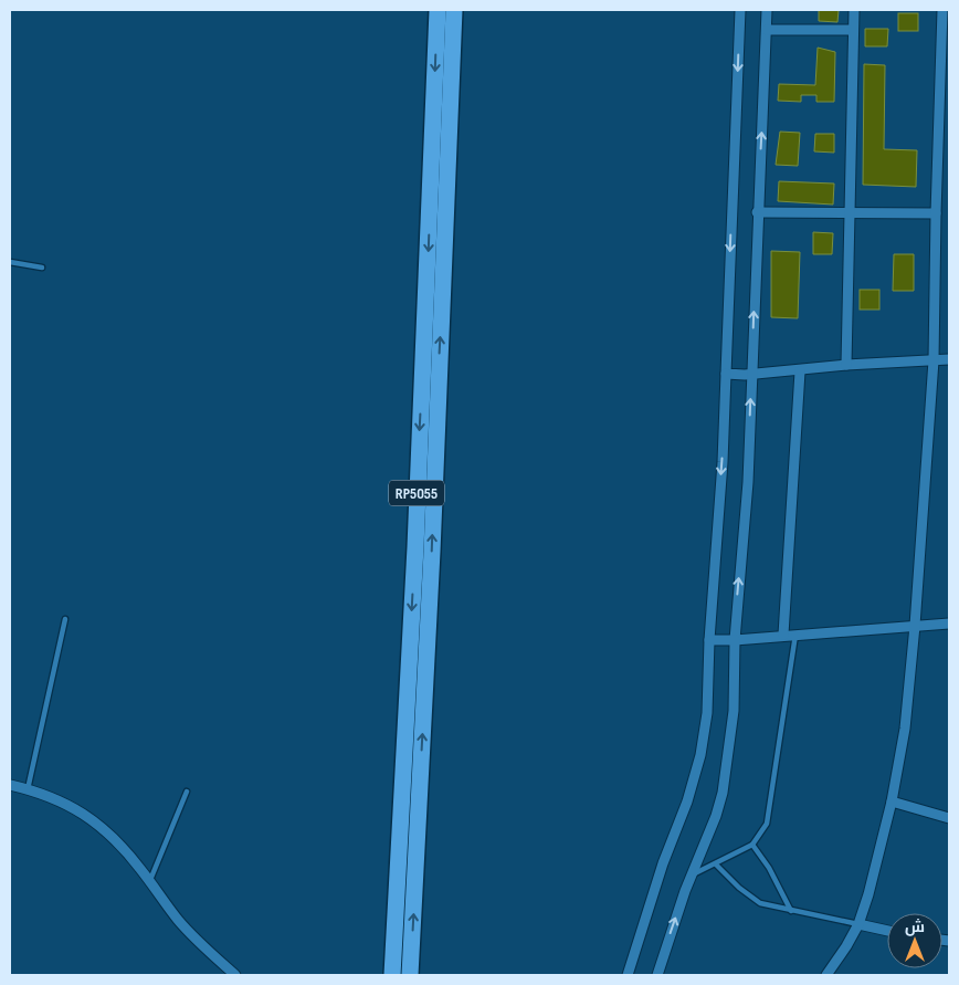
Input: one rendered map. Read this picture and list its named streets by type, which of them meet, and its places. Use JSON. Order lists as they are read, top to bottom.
{
  "streets": {
    "highway": ["RP5055"]
  },
  "north": "top"
}
